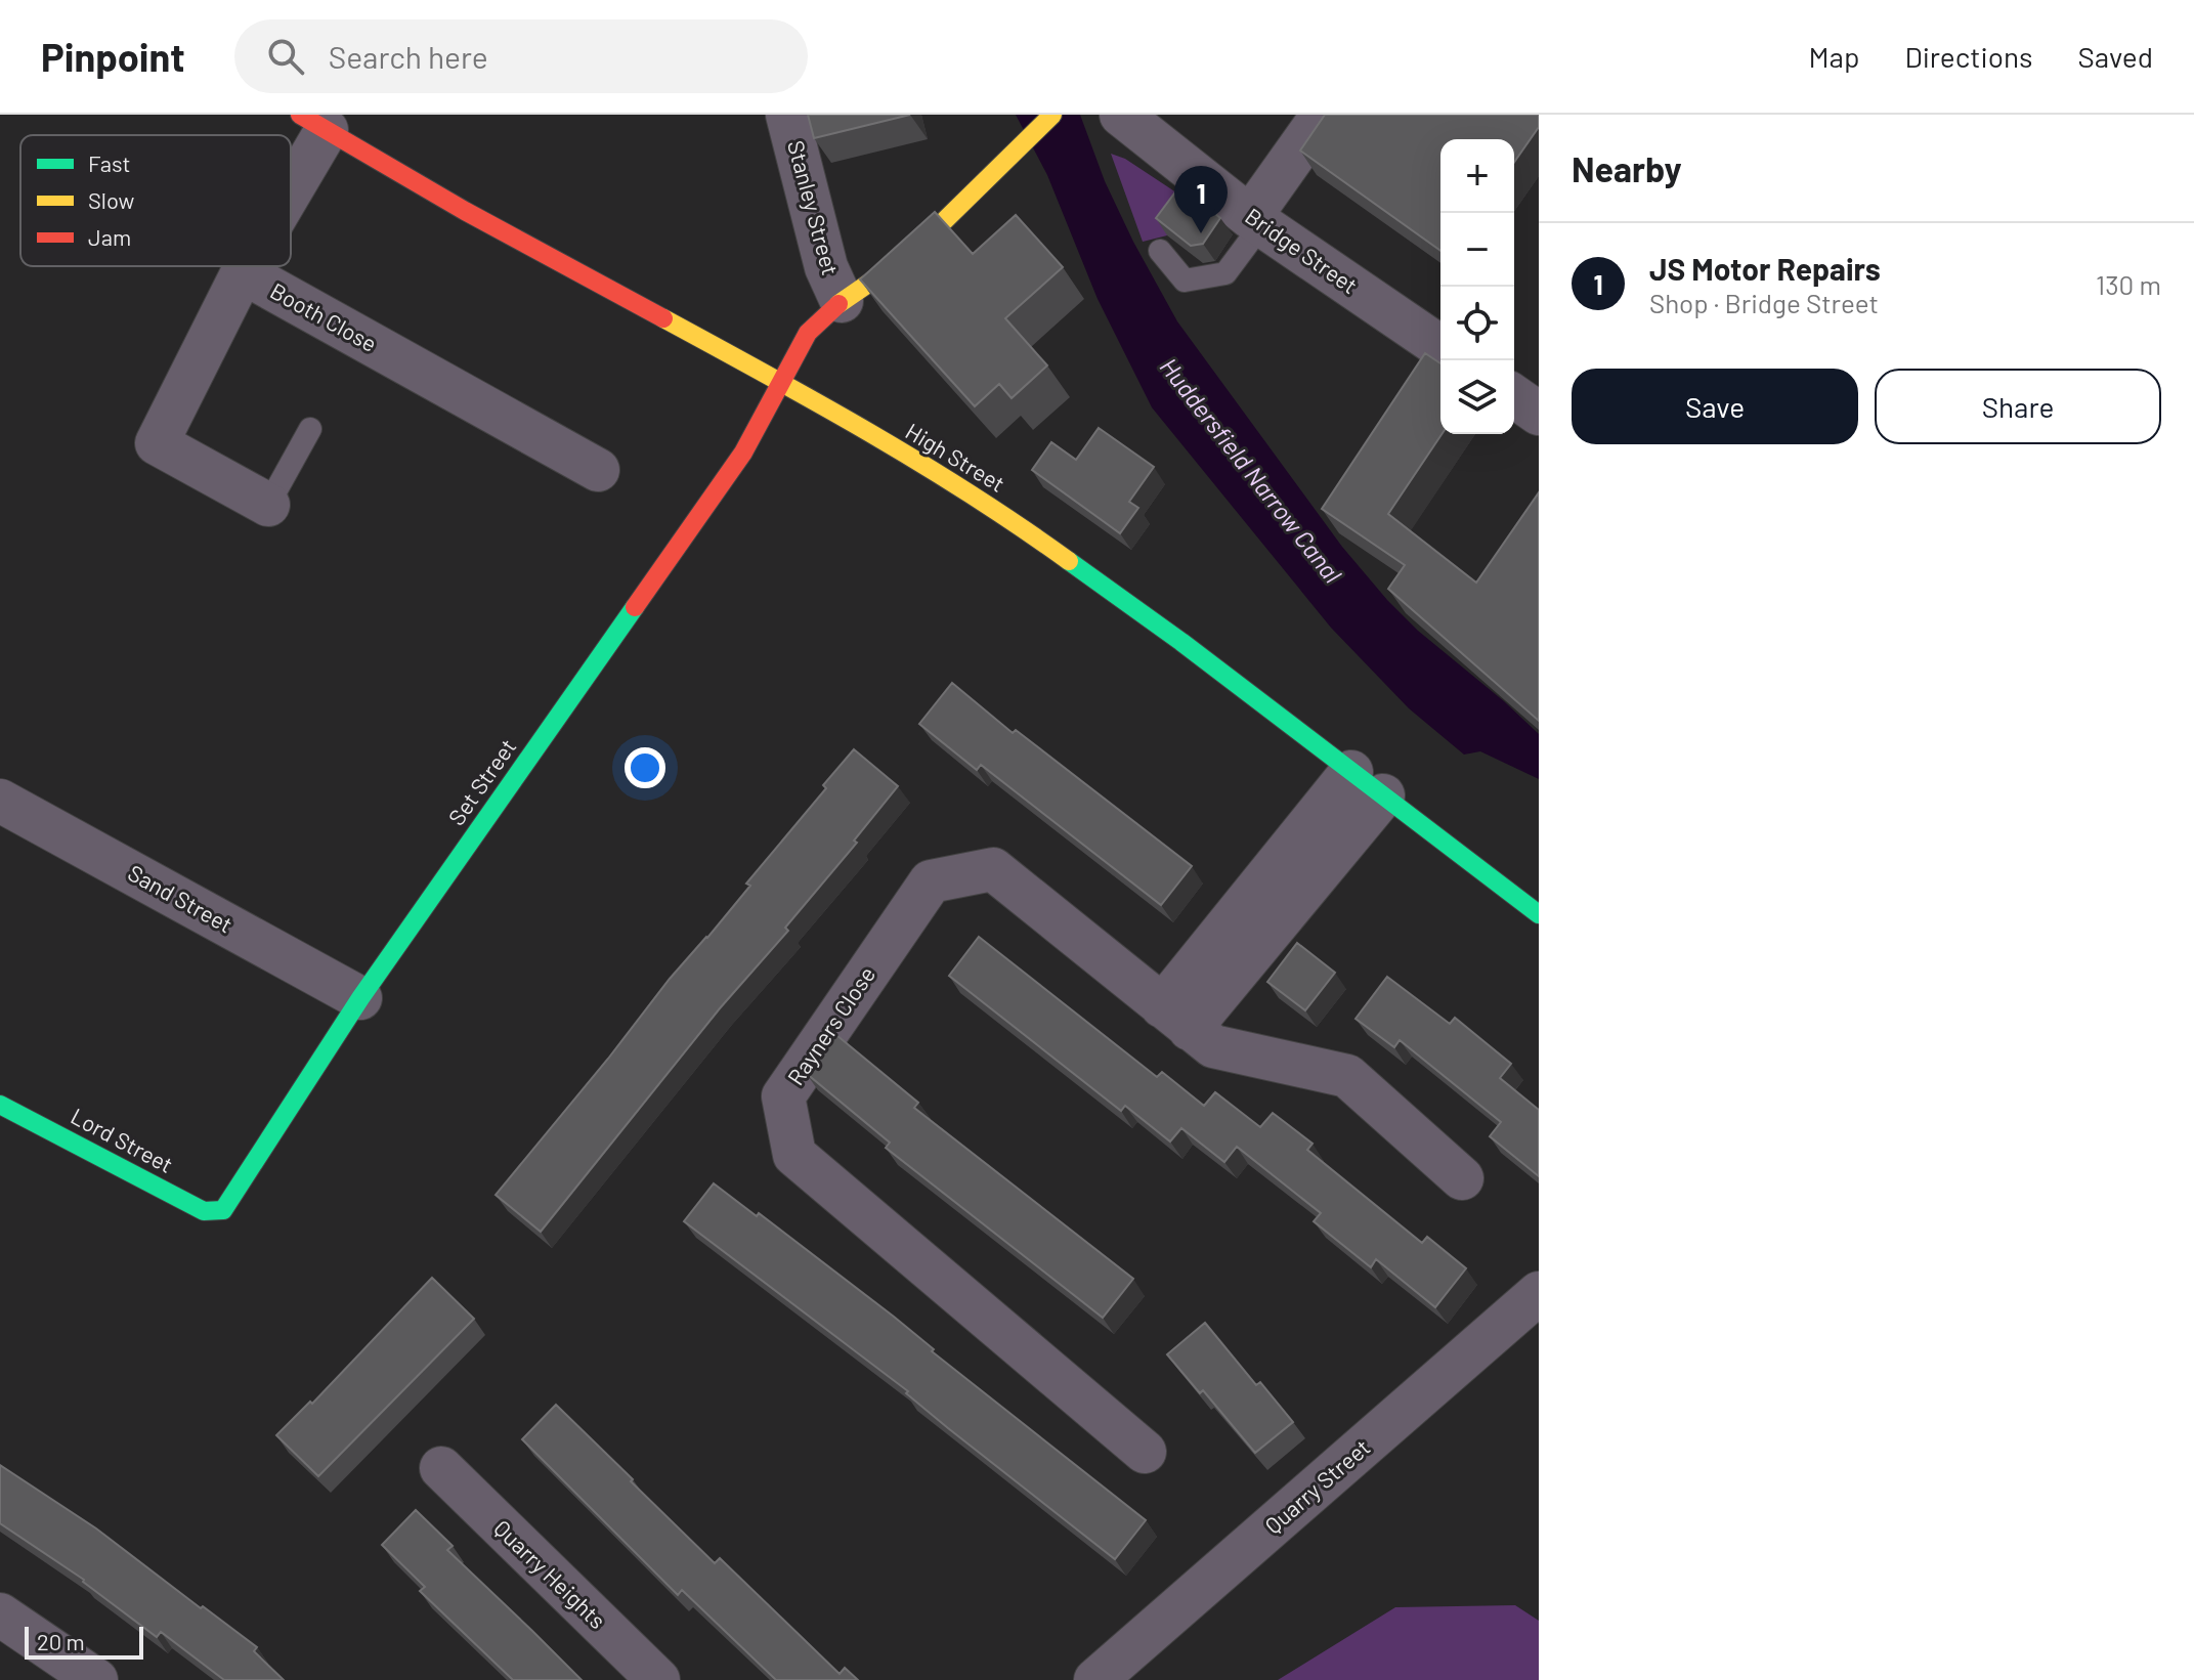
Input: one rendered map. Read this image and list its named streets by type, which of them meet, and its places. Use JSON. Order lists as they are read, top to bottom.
{
  "streets": {
    "street": [
      "Stanley Street",
      "Bridge Street",
      "Booth Close",
      "High Street",
      "Set Street",
      "Sand Street",
      "Rayners Close",
      "Lord Street",
      "Quarry Street",
      "Quarry Heights"
    ]
  },
  "crossings": [
    ["Stanley Street", "Set Street"],
    ["High Street", "Set Street"],
    ["Set Street", "Sand Street"],
    ["Set Street", "Lord Street"]
  ],
  "water": ["Huddersfield Narrow Canal"],
  "legend": ["Fast", "Slow", "Jam"],
  "scale_bar": "20 m",
  "page": {
    "header": "Pinpoint",
    "search": "Search here",
    "nav": ["Map", "Directions", "Saved"],
    "heading": "Nearby",
    "map_buttons": ["+", "−"],
    "pins": "1",
    "list": [
      {
        "mark": "1",
        "name": "JS Motor Repairs",
        "note": "Shop · Bridge Street",
        "value": "130 m"
      }
    ],
    "buttons": ["Save", "Share"],
    "scale": "20 m"
  }
}
